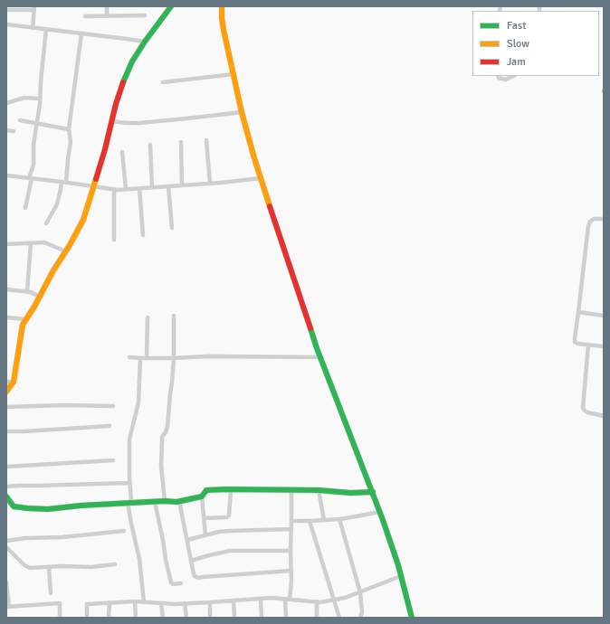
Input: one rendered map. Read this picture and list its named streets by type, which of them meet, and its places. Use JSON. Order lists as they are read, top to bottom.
{
  "legend": ["Fast", "Slow", "Jam"]
}
